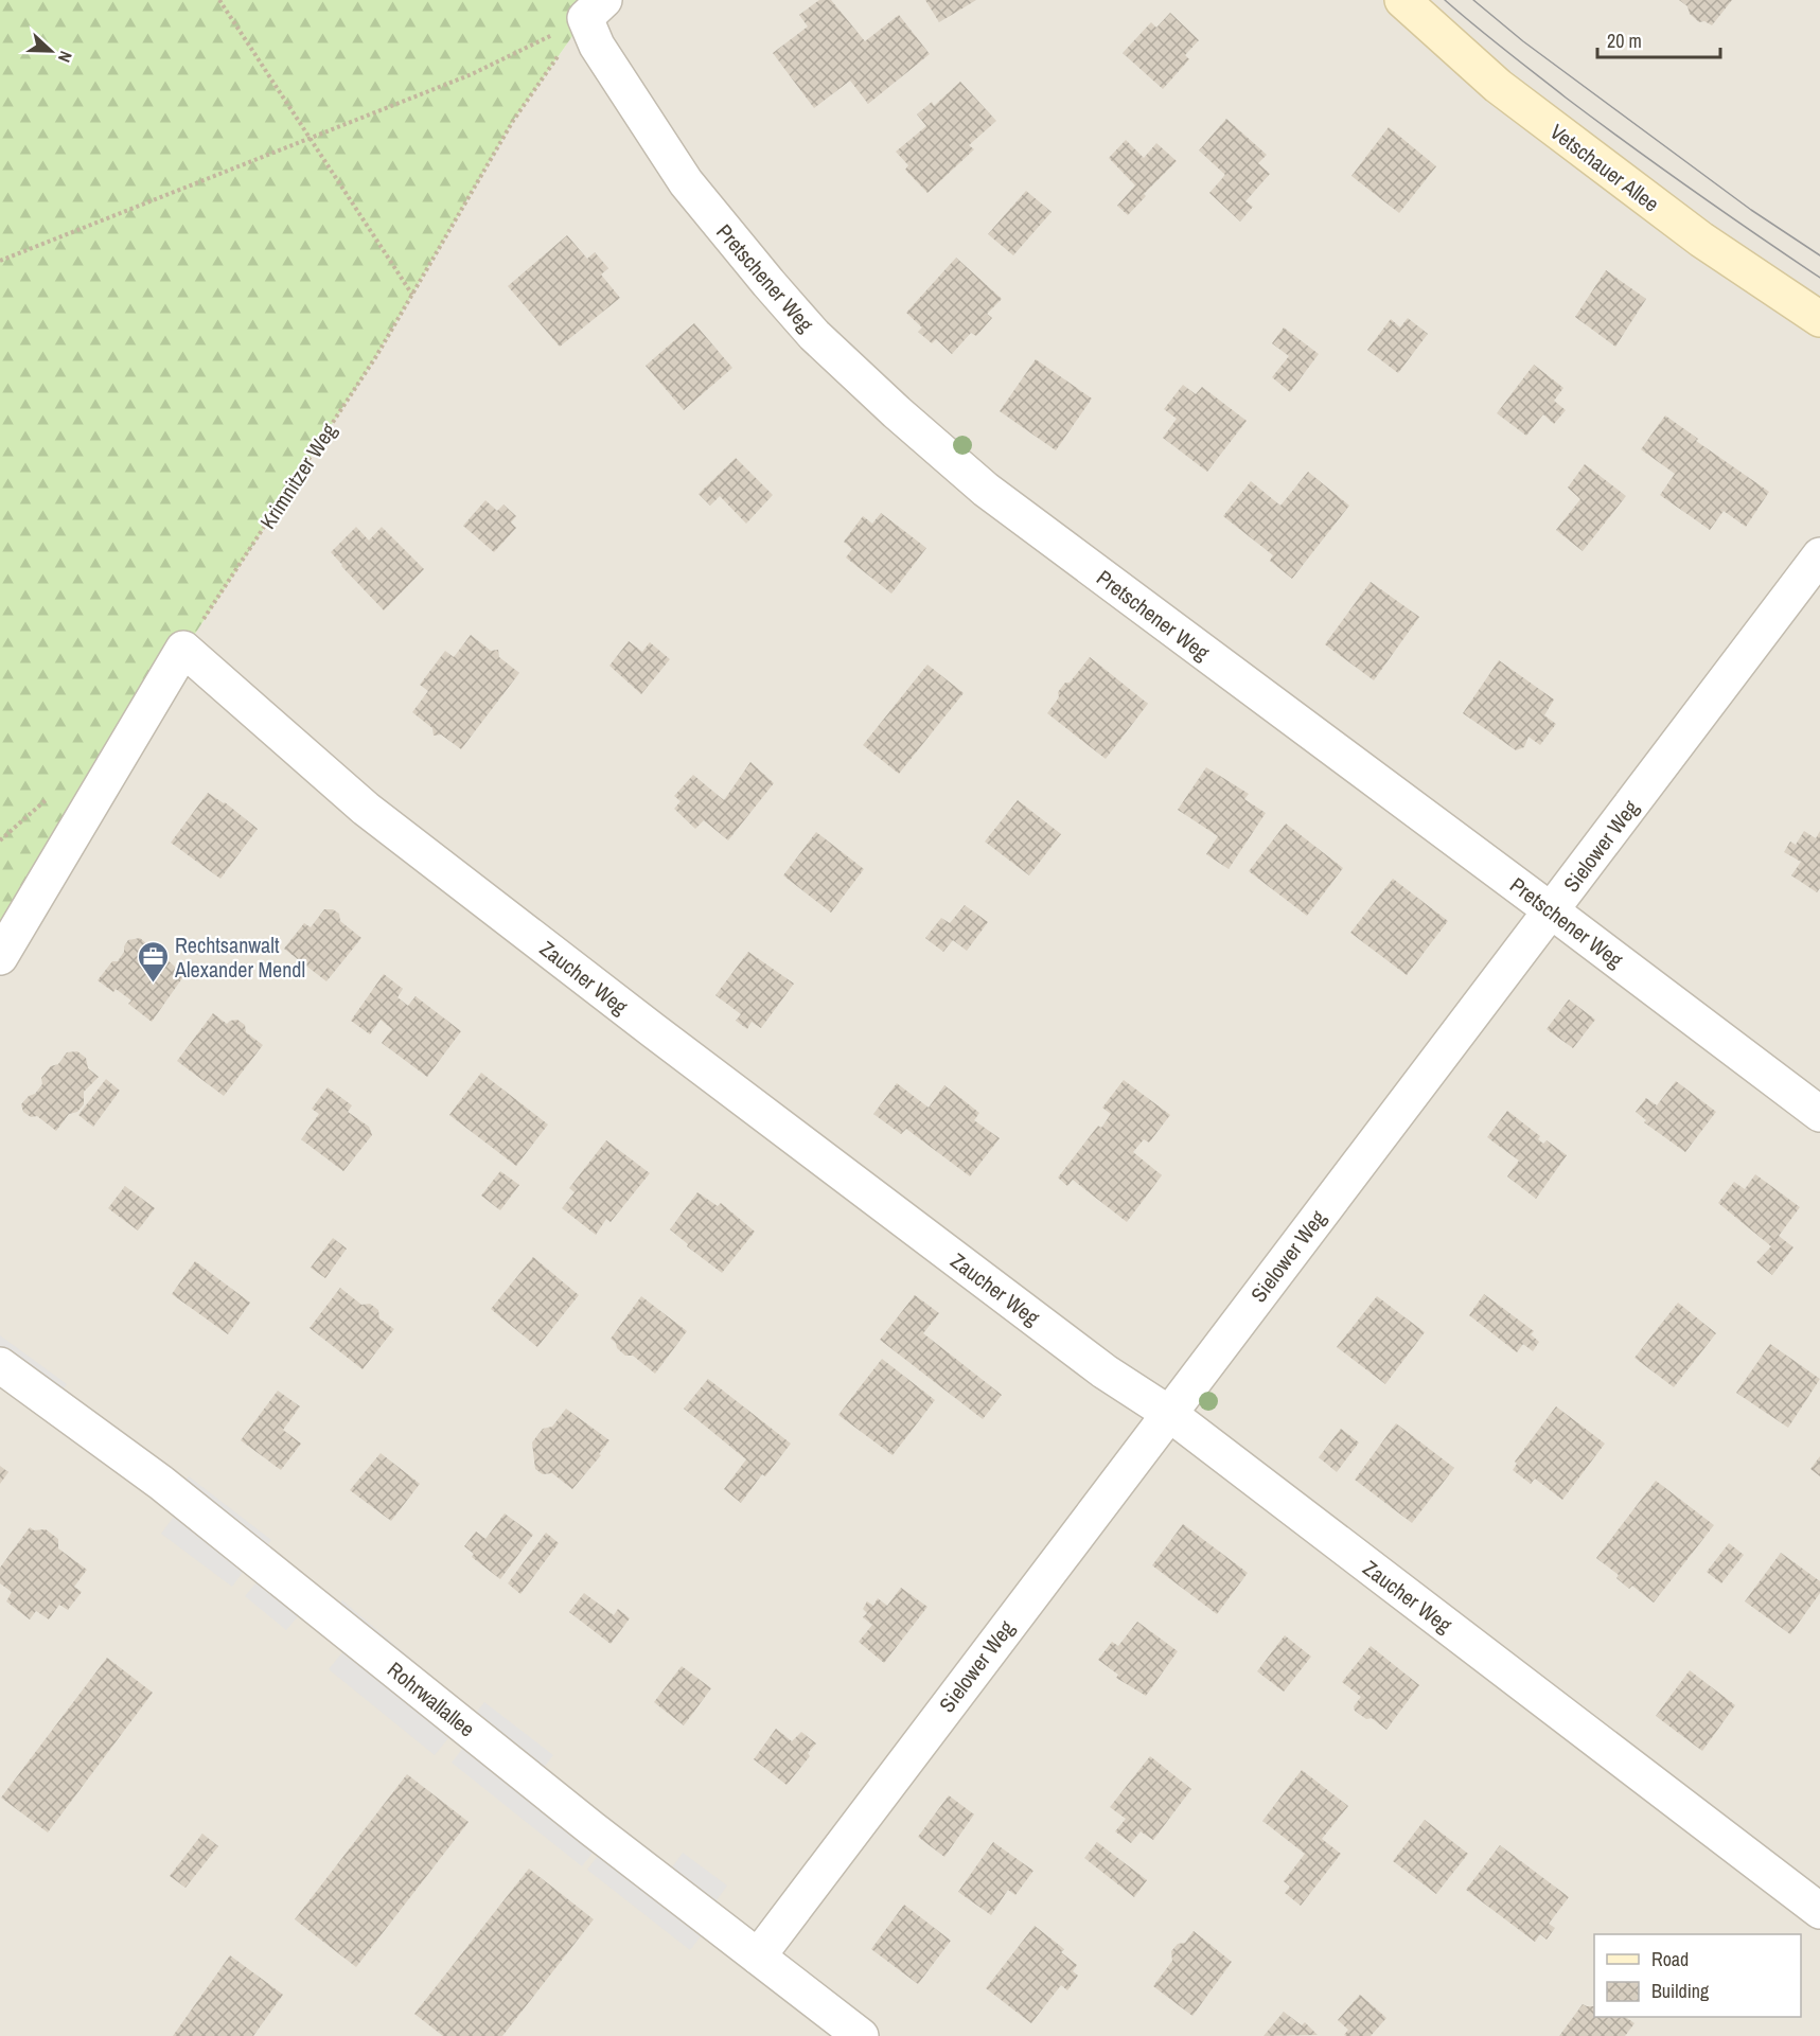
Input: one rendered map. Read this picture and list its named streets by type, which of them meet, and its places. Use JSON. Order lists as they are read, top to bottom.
{
  "streets": {
    "street": [
      "Vetschauer Allee",
      "Pretschener Weg",
      "Sielower Weg",
      "Zaucher Weg",
      "Rohrwallallee"
    ],
    "path": ["Krimnitzer Weg"]
  },
  "crossings": [
    ["Pretschener Weg", "Krimnitzer Weg"],
    ["Pretschener Weg", "Sielower Weg"],
    ["Krimnitzer Weg", "Zaucher Weg"],
    ["Sielower Weg", "Zaucher Weg"],
    ["Sielower Weg", "Rohrwallallee"]
  ],
  "places": {
    "office": ["Rechtsanwalt Alexander Mendl"]
  },
  "legend": ["Road", "Building"],
  "scale_bar": "20 m",
  "north": "right"
}
